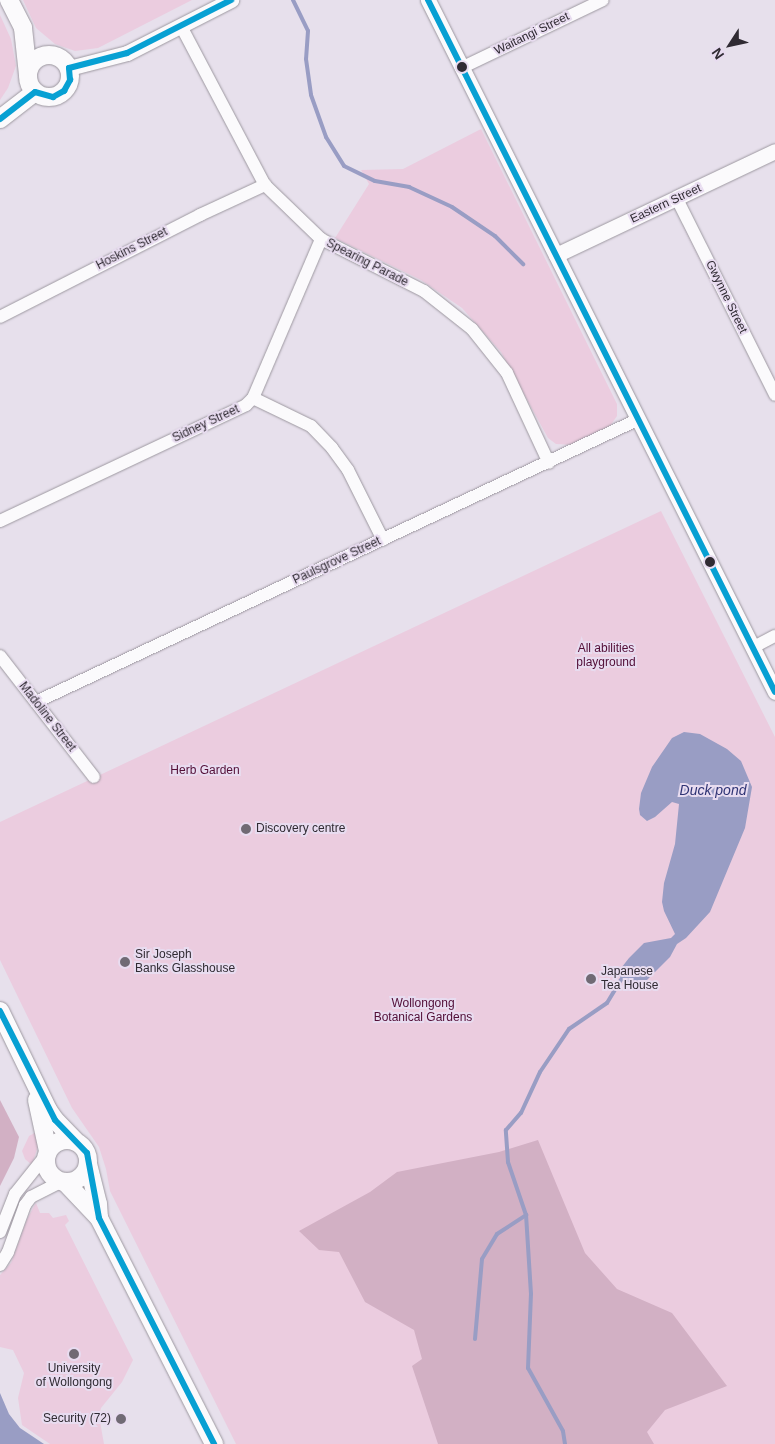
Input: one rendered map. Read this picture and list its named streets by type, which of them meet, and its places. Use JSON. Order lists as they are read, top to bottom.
{
  "streets": {
    "street": [
      "Waitangi Street",
      "Eastern Street",
      "Hoskins Street",
      "Spearing Parade",
      "Gwynne Street",
      "Sidney Street",
      "Paulsgrove Street",
      "Madoline Street"
    ]
  },
  "crossings": [
    ["Eastern Street", "Gwynne Street"],
    ["Hoskins Street", "Spearing Parade"],
    ["Spearing Parade", "Sidney Street"],
    ["Spearing Parade", "Paulsgrove Street"],
    ["Paulsgrove Street", "Madoline Street"]
  ],
  "water": ["Duck pond"],
  "parks": ["All abilities playground", "Herb Garden", "Wollongong Botanical Gardens"],
  "places": [
    "Discovery centre",
    "Sir Joseph Banks Glasshouse",
    "Japanese Tea House",
    "University of Wollongong",
    "Security (72)"
  ],
  "north": "bottom left"
}
